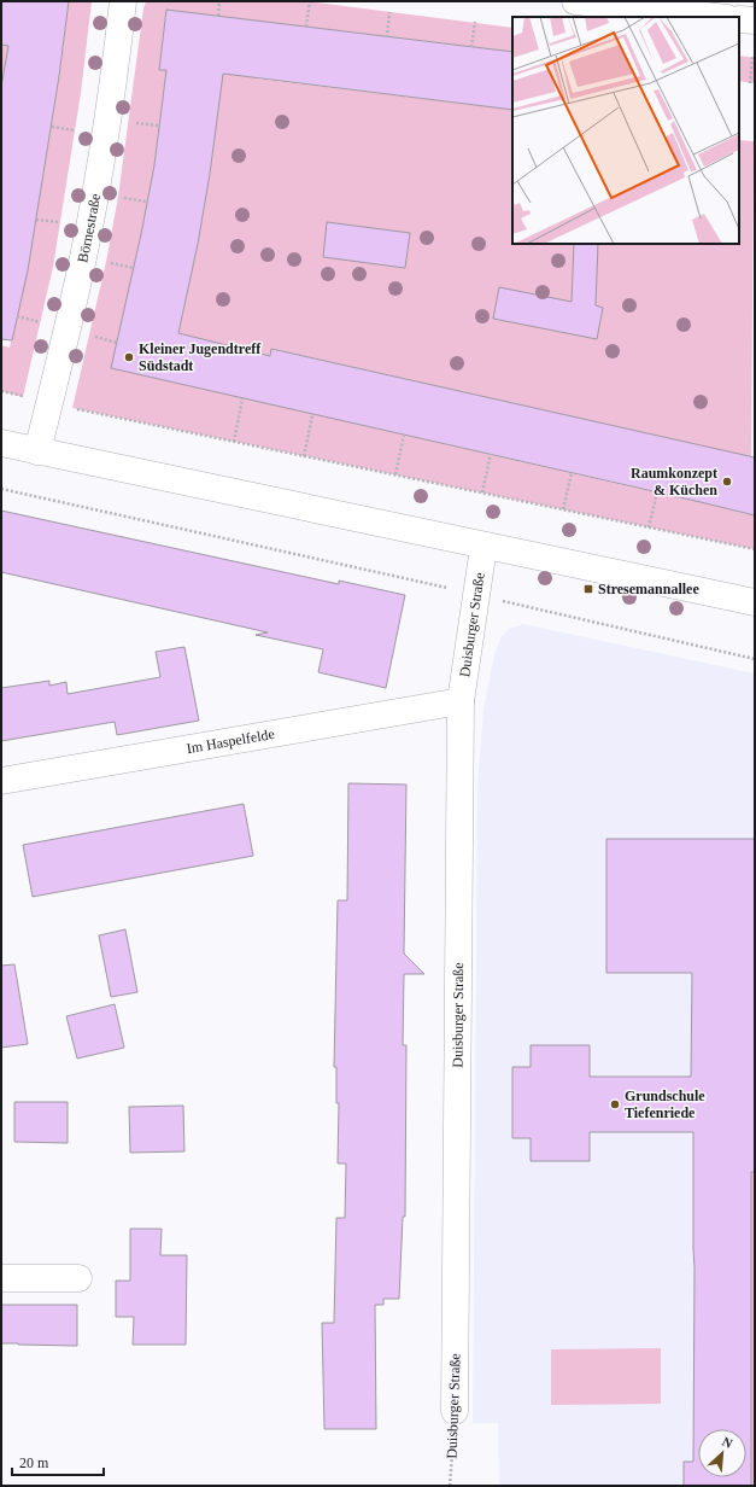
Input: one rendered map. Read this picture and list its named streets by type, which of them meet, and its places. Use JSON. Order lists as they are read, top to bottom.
{
  "streets": {
    "street": ["Börnestraße", "Duisburger Straße", "Im Haspelfelde"]
  },
  "crossings": [
    ["Duisburger Straße", "Im Haspelfelde"]
  ],
  "places": {
    "other": ["Kleiner Jugendtreff Südstadt", "Raumkonzept & Küchen", "Grundschule Tiefenriede"],
    "transit": ["Stresemannallee"]
  },
  "scale_bar": "20 m",
  "north": "top right"
}
